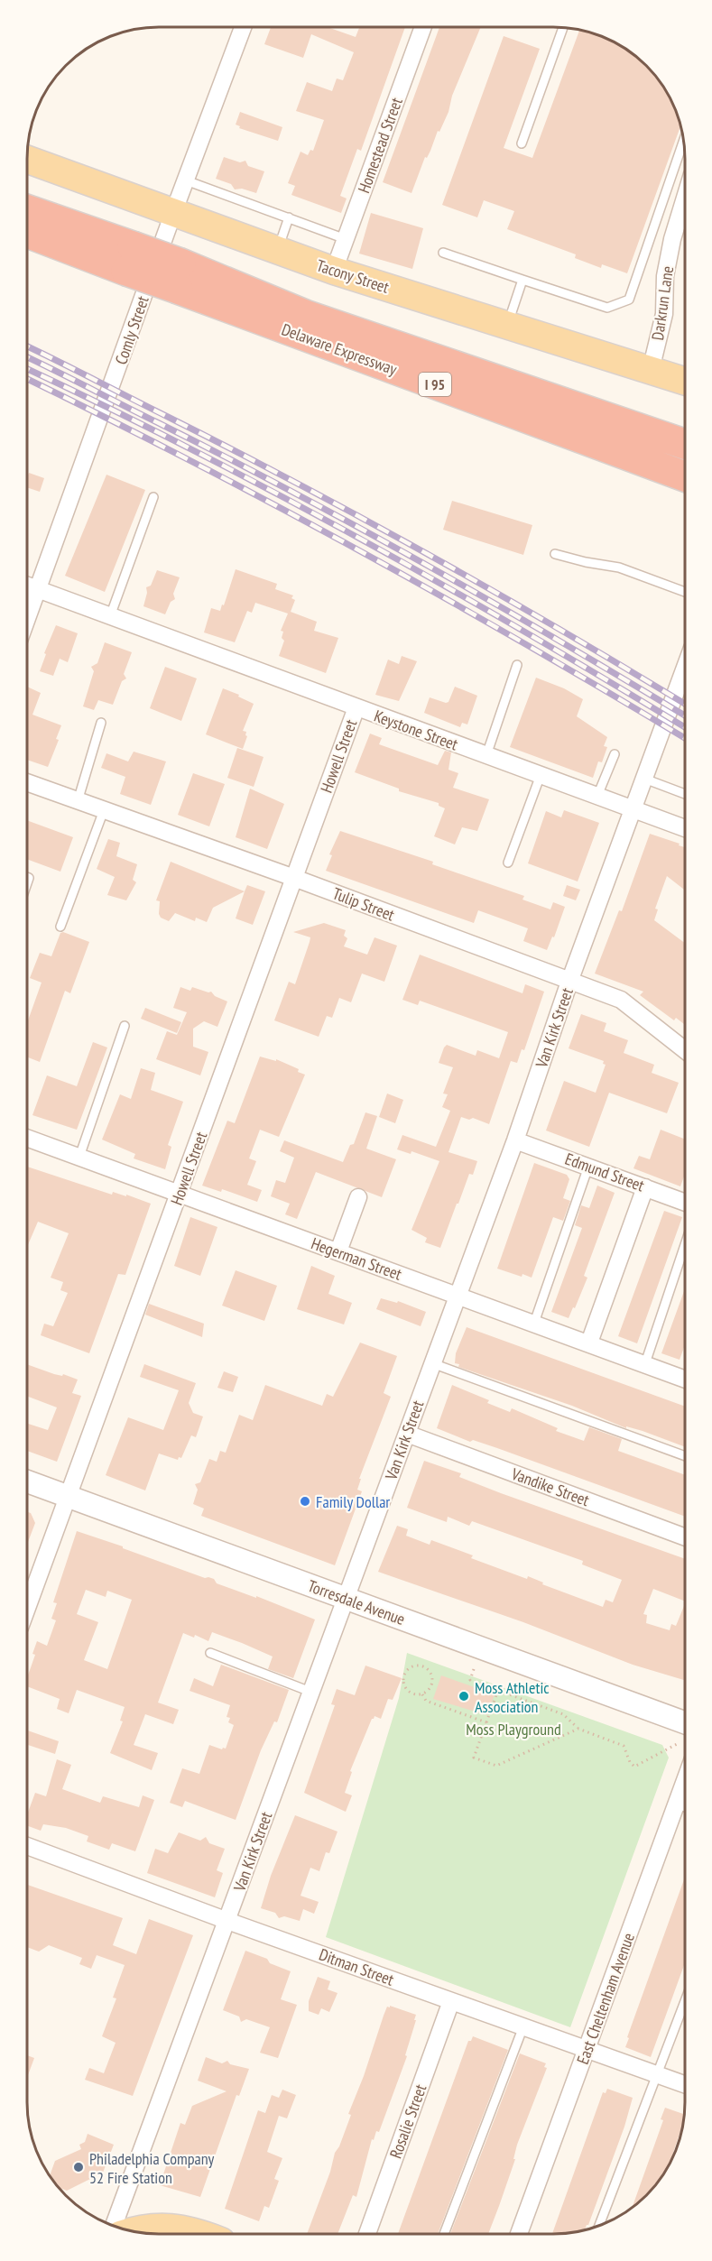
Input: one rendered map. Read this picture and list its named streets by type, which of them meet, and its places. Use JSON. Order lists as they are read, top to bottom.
{
  "streets": {
    "highway": ["Delaware Expressway", "I 95"],
    "main road": ["Tacony Street"],
    "street": [
      "Homestead Street",
      "Darkrun Lane",
      "Comly Street",
      "Keystone Street",
      "Howell Street",
      "Tulip Street",
      "Van Kirk Street",
      "Edmund Street",
      "Hegerman Street",
      "Vandike Street",
      "Torresdale Avenue",
      "Ditman Street",
      "East Cheltenham Avenue",
      "Rosalie Street"
    ]
  },
  "crossings": [
    ["Homestead Street", "Tacony Street"],
    ["Tacony Street", "Darkrun Lane"],
    ["Tacony Street", "Comly Street"],
    ["Comly Street", "Keystone Street"],
    ["Keystone Street", "Howell Street"],
    ["Keystone Street", "Van Kirk Street"],
    ["Howell Street", "Tulip Street"],
    ["Howell Street", "Hegerman Street"],
    ["Howell Street", "Torresdale Avenue"],
    ["Tulip Street", "Van Kirk Street"],
    ["Van Kirk Street", "Edmund Street"],
    ["Van Kirk Street", "Hegerman Street"],
    ["Van Kirk Street", "Vandike Street"],
    ["Van Kirk Street", "Torresdale Avenue"],
    ["Van Kirk Street", "Ditman Street"],
    ["Ditman Street", "East Cheltenham Avenue"],
    ["Ditman Street", "Rosalie Street"]
  ],
  "parks": ["Moss Playground"],
  "places": ["Family Dollar", "Moss Athletic Association", "Philadelphia Company 52 Fire Station"]
}
